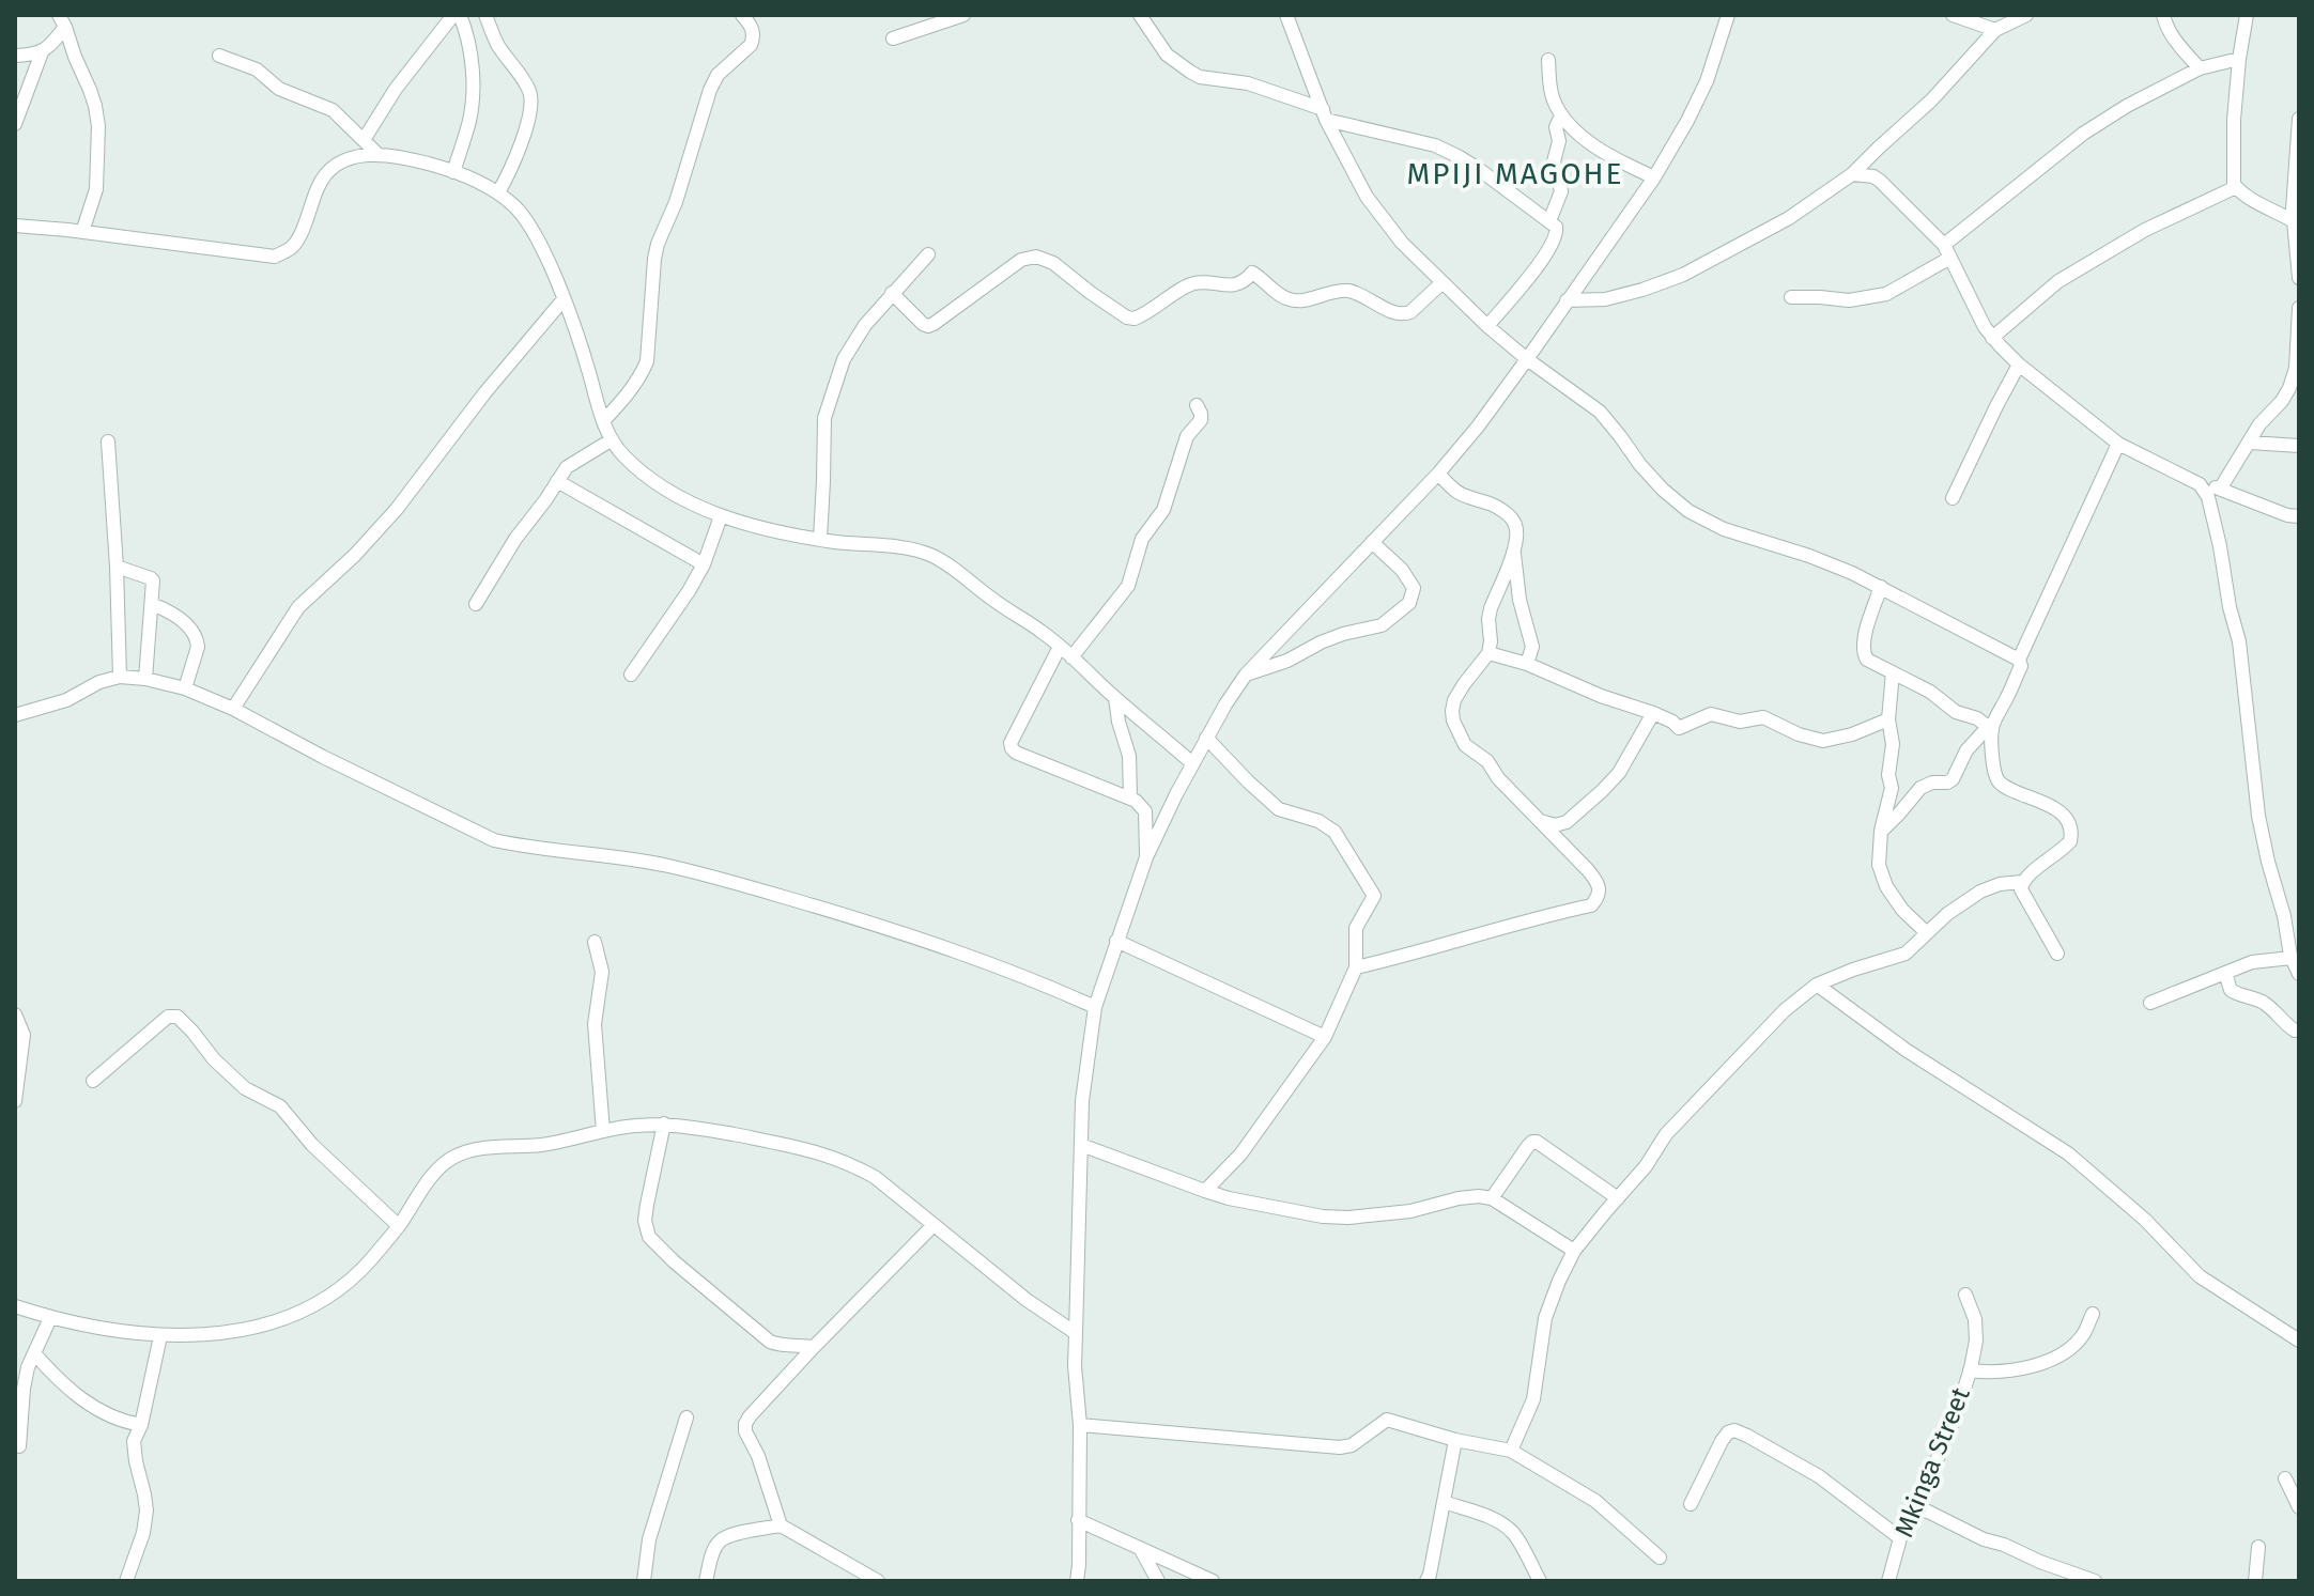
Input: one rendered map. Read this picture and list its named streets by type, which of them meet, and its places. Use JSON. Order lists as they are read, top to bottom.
{
  "streets": {
    "street": ["Mkinga Street"]
  },
  "districts": ["MPIJI MAGOHE"]
}
